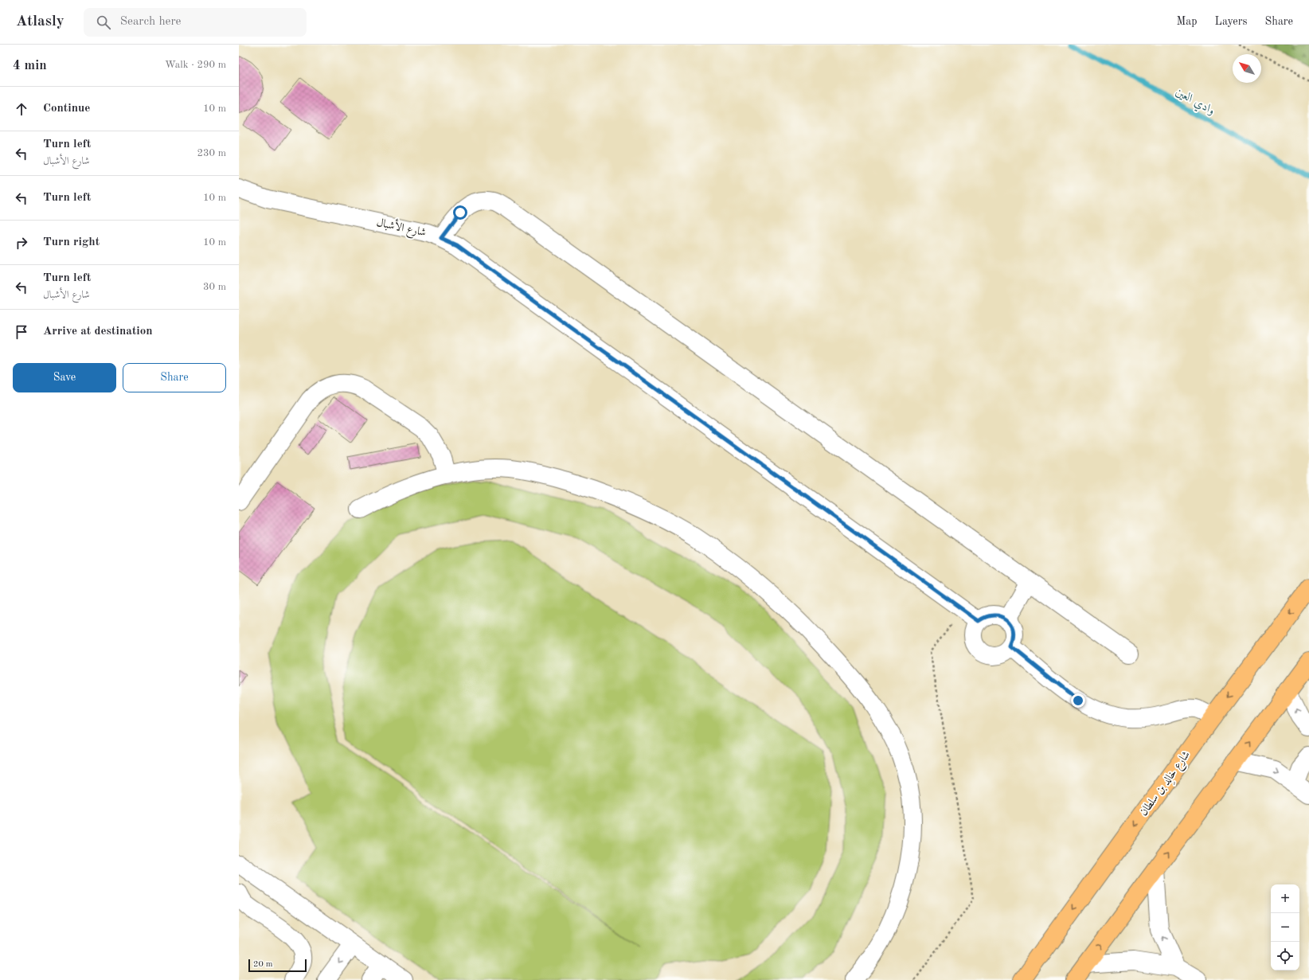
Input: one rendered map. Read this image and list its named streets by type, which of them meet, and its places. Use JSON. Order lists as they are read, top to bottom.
{
  "streets": {
    "main road": ["شارع خالِد بن سلطان"],
    "lane": ["شارع الأشبال"]
  },
  "water": ["وادي العين"],
  "scale_bar": "20 m",
  "north": "top left",
  "page": {
    "header": "Atlasly",
    "search": "Search here",
    "nav": ["Map", "Layers", "Share"],
    "heading": ["4 min", "Walk · 290 m"],
    "list": [
      ["Continue", "10 m"],
      ["Turn left", "شارع الأشبال", "230 m"],
      ["Turn left", "10 m"],
      ["Turn right", "10 m"],
      ["Turn left", "شارع الأشبال", "30 m"],
      "Arrive at destination"
    ],
    "buttons": ["Save", "Share"],
    "map_buttons": ["+", "−"],
    "scale": "20 m"
  }
}
